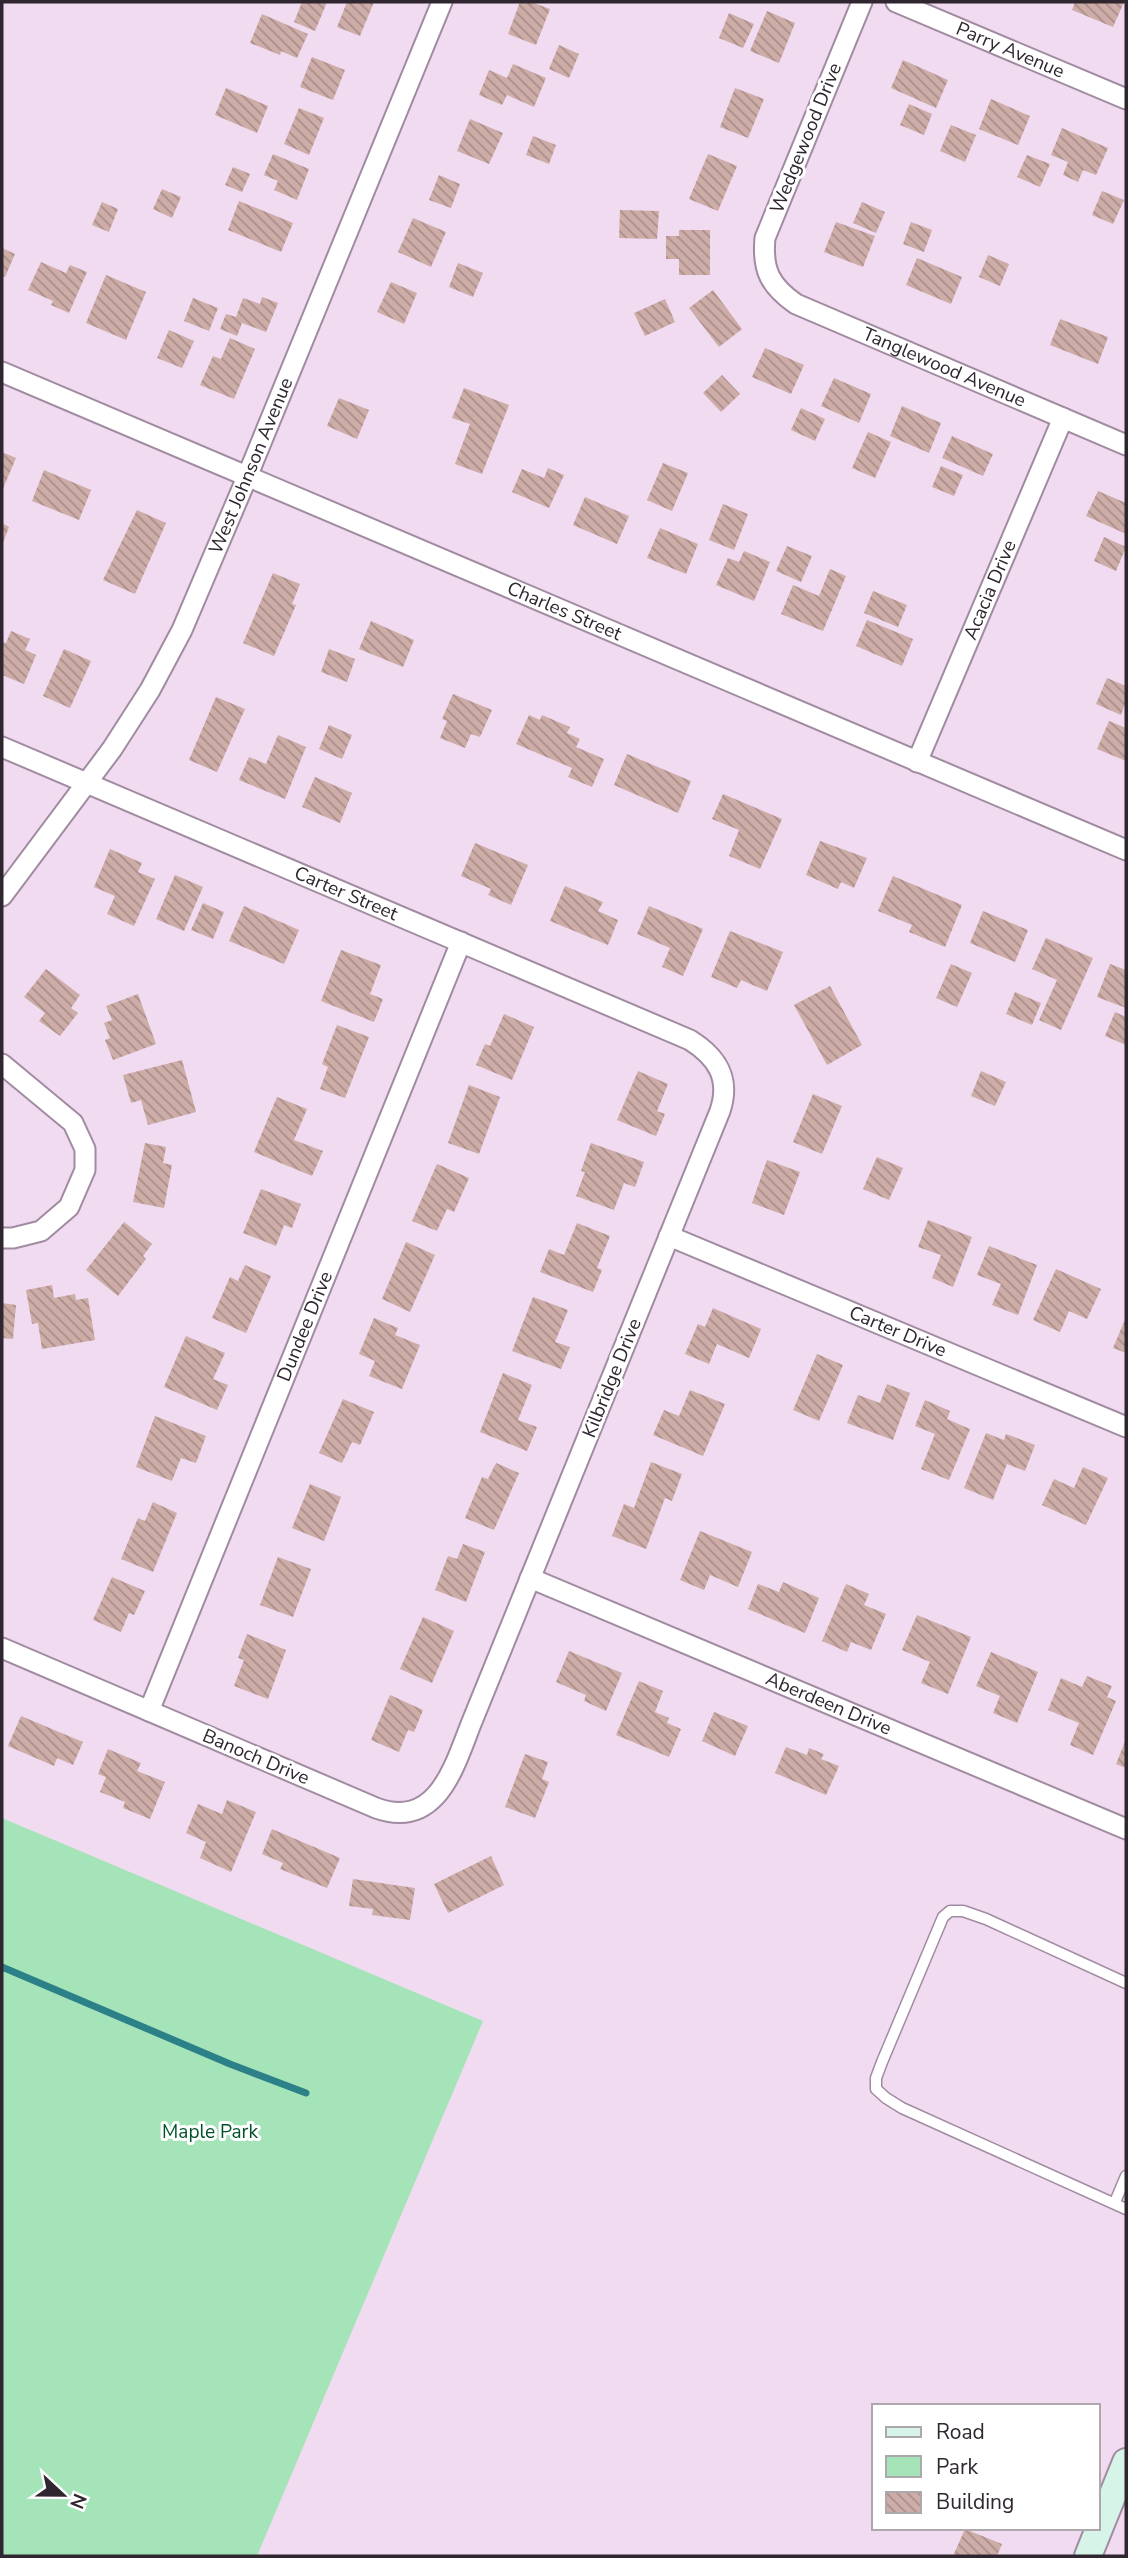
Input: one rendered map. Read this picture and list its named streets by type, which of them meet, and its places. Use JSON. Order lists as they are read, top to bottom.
{
  "streets": {
    "street": [
      "Parry Avenue",
      "Wedgewood Drive",
      "Tanglewood Avenue",
      "West Johnson Avenue",
      "Acacia Drive",
      "Charles Street",
      "Carter Street",
      "Dundee Drive",
      "Carter Drive",
      "Kilbridge Drive",
      "Aberdeen Drive",
      "Banoch Drive"
    ]
  },
  "crossings": [
    ["Wedgewood Drive", "Tanglewood Avenue"],
    ["Tanglewood Avenue", "Acacia Drive"],
    ["West Johnson Avenue", "Charles Street"],
    ["West Johnson Avenue", "Carter Street"],
    ["Acacia Drive", "Charles Street"],
    ["Carter Street", "Dundee Drive"],
    ["Carter Street", "Kilbridge Drive"],
    ["Dundee Drive", "Banoch Drive"],
    ["Carter Drive", "Kilbridge Drive"],
    ["Kilbridge Drive", "Aberdeen Drive"],
    ["Kilbridge Drive", "Banoch Drive"]
  ],
  "parks": ["Maple Park"],
  "legend": ["Road", "Park", "Building"],
  "north": "right"
}
